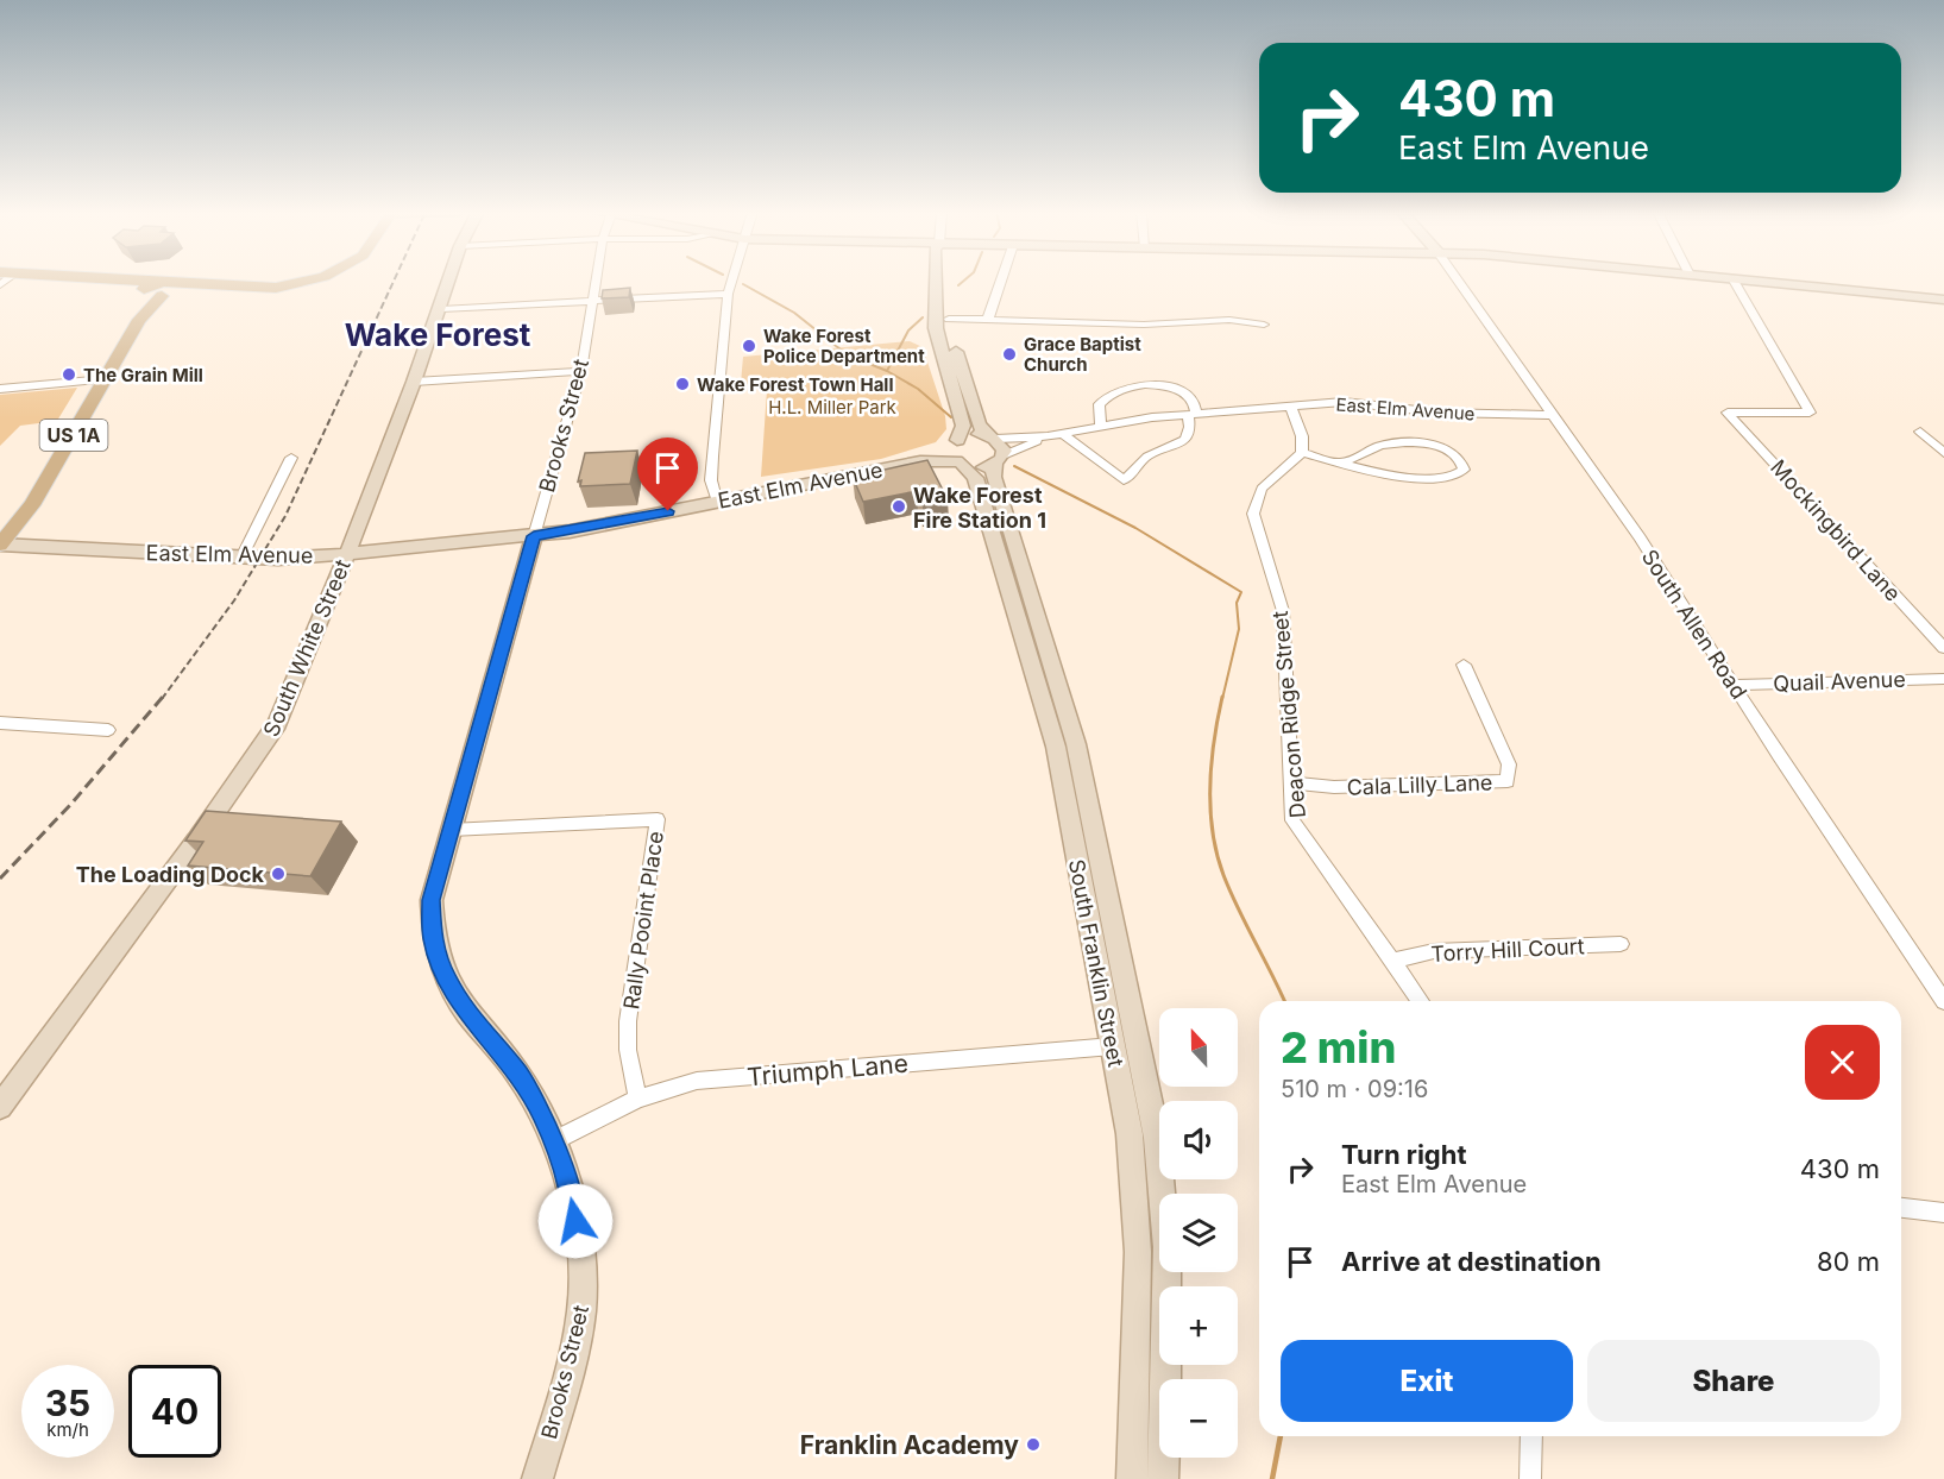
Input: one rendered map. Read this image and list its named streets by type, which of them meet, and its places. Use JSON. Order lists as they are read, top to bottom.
{
  "streets": {
    "main road": ["US 1A"],
    "street": [
      "East Elm Avenue",
      "Brooks Street",
      "Mockingbird Lane",
      "South Allen Road",
      "South White Street",
      "Quail Avenue",
      "Deacon Ridge Street",
      "Cala Lilly Lane",
      "Rally Pooint Place",
      "Torry Hill Court",
      "South Franklin Street",
      "Triumph Lane"
    ]
  },
  "crossings": [
    ["East Elm Avenue", "Brooks Street"],
    ["East Elm Avenue", "US 1A"],
    ["East Elm Avenue", "South Allen Road"],
    ["East Elm Avenue", "South White Street"],
    ["East Elm Avenue", "South Franklin Street"],
    ["Brooks Street", "Rally Pooint Place"],
    ["Brooks Street", "Triumph Lane"],
    ["South Allen Road", "Quail Avenue"],
    ["Deacon Ridge Street", "Cala Lilly Lane"],
    ["Deacon Ridge Street", "Torry Hill Court"],
    ["Rally Pooint Place", "Triumph Lane"],
    ["South Franklin Street", "Triumph Lane"]
  ],
  "districts": ["Wake Forest"],
  "parks": ["H.L. Miller Park"],
  "places": [
    "Wake Forest Police Department",
    "Grace Baptist Church",
    "The Grain Mill",
    "Wake Forest Town Hall",
    "Wake Forest Fire Station 1",
    "The Loading Dock",
    "Franklin Academy"
  ],
  "north": "top",
  "page": {
    "turn": ["430 m", "East Elm Avenue"],
    "heading": ["2 min", "510 m · 09:16"],
    "map_buttons": ["+", "−"],
    "list": [
      {
        "name": "Turn right",
        "note": "East Elm Avenue",
        "value": "430 m"
      },
      {
        "name": "Arrive at destination",
        "value": "80 m"
      }
    ],
    "buttons": ["Exit", "Share"],
    "speed": "35 km/h",
    "limit": "40"
  }
}
